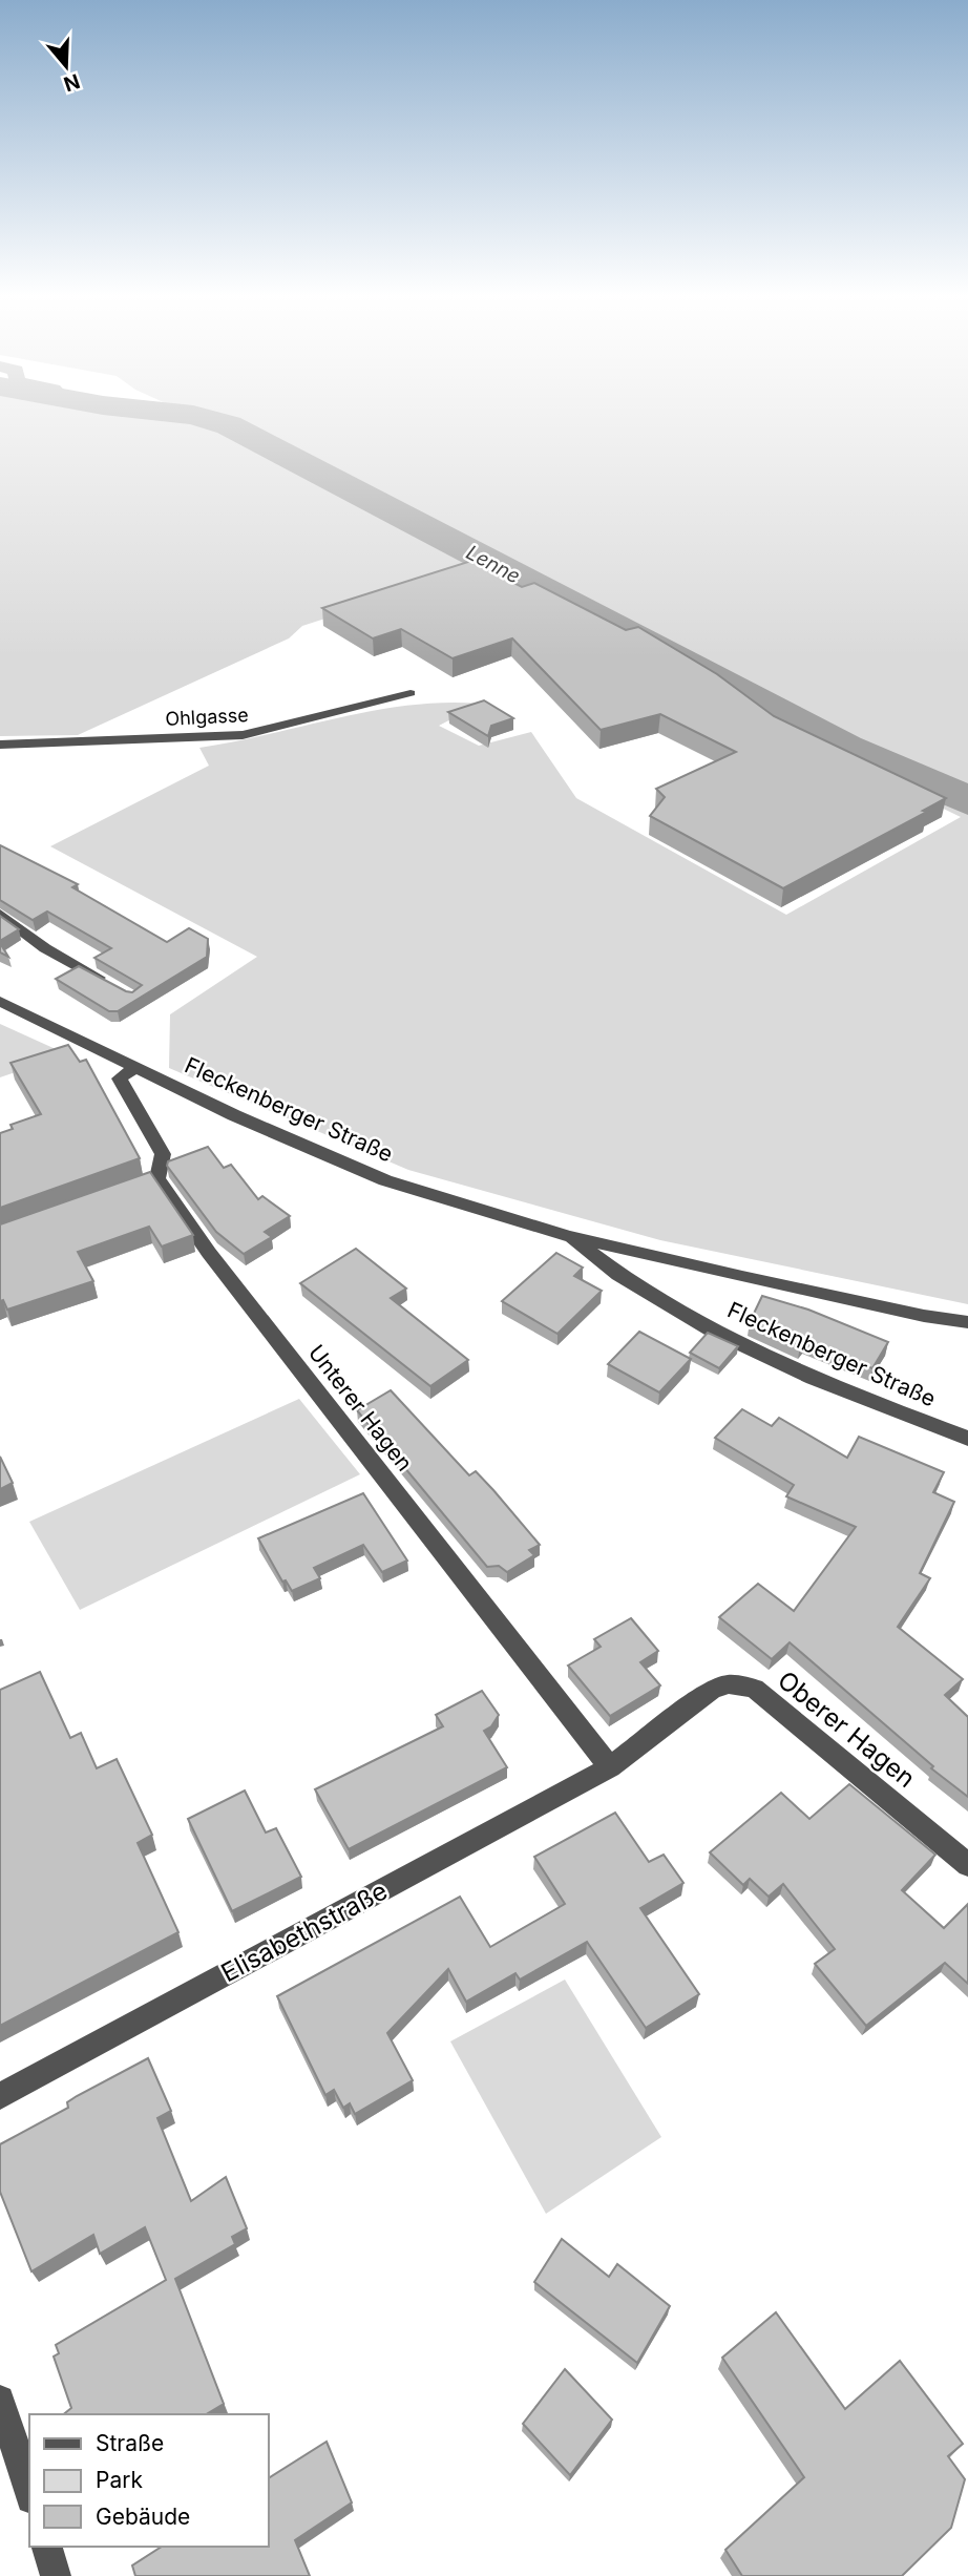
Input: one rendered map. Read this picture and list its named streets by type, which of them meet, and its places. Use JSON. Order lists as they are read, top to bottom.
{
  "streets": {
    "street": [
      "Ohlgasse",
      "Fleckenberger Straße",
      "Unterer Hagen",
      "Oberer Hagen",
      "Elisabethstraße"
    ]
  },
  "crossings": [
    ["Fleckenberger Straße", "Unterer Hagen"],
    ["Unterer Hagen", "Oberer Hagen"],
    ["Unterer Hagen", "Elisabethstraße"],
    ["Oberer Hagen", "Elisabethstraße"]
  ],
  "water": ["Lenne"],
  "legend": ["Straße", "Park", "Gebäude"],
  "north": "bottom"
}
